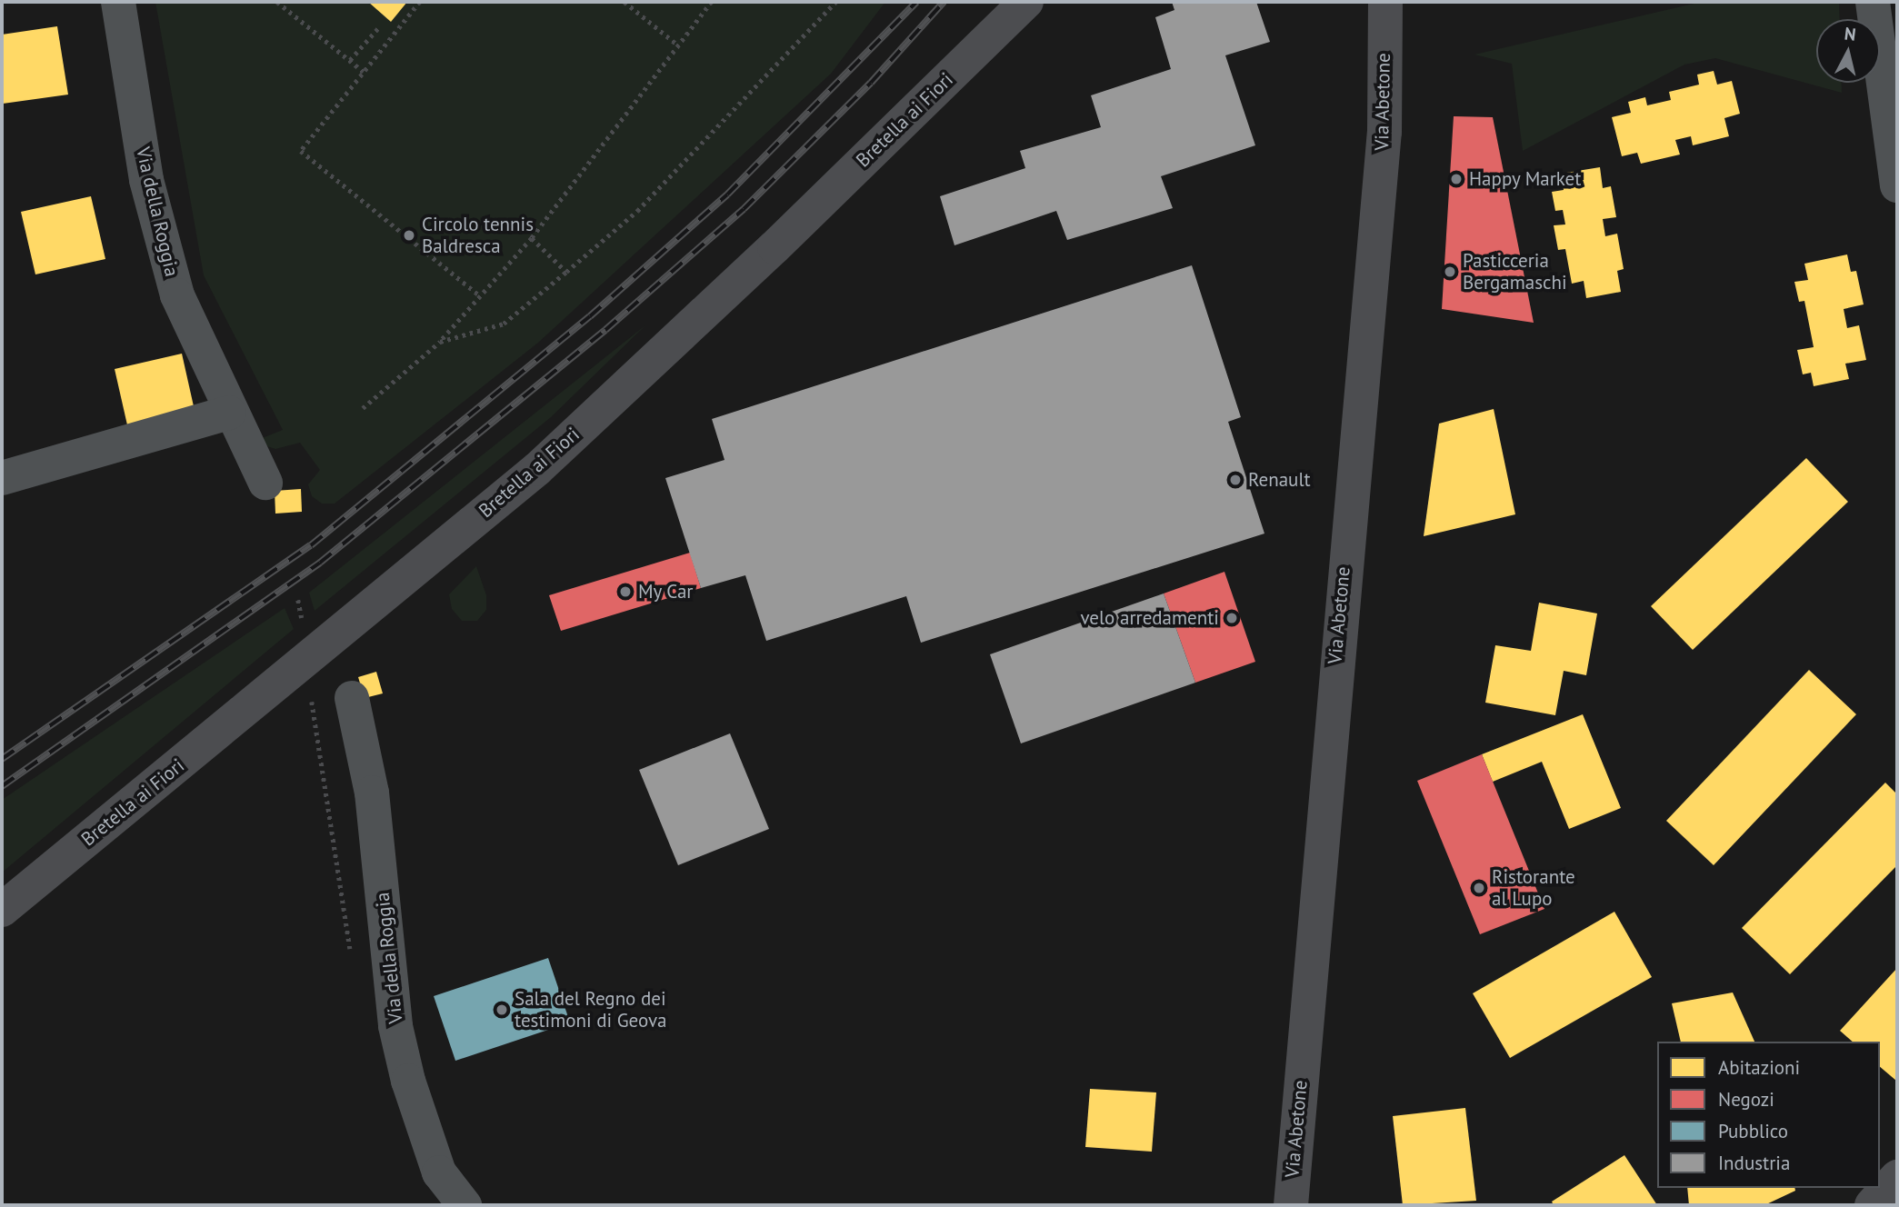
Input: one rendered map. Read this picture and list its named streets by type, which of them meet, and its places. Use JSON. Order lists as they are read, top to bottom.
{
  "streets": {
    "main road": ["Via Abetone", "Bretella ai Fiori"],
    "street": ["Via della Roggia"]
  },
  "places": [
    "Happy Market",
    "Circolo tennis Baldresca",
    "Pasticceria Bergamaschi",
    "Renault",
    "My Car",
    "velo arredamenti",
    "Ristorante al Lupo",
    "Sala del Regno dei testimoni di Geova"
  ],
  "legend": [
    "Abitazioni",
    "Negozi",
    "Pubblico",
    "Industria"
  ],
  "north": "top"
}
